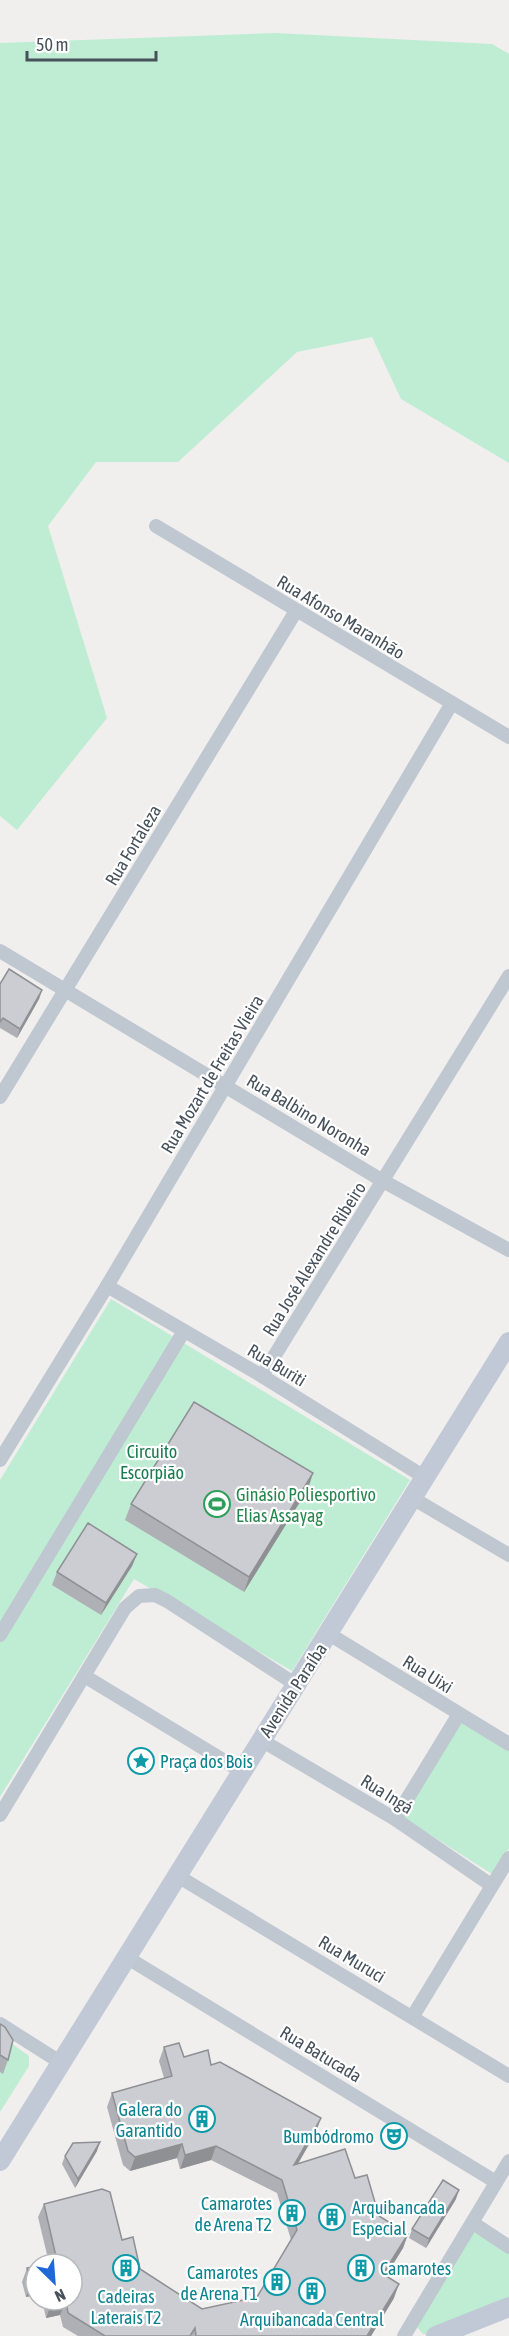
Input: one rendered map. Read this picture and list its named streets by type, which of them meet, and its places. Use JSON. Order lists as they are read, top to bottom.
{
  "streets": {
    "street": [
      "Rua Afonso Maranhão",
      "Rua Fortaleza",
      "Rua Mozart de Freitas Vieira",
      "Rua Balbino Noronha",
      "Rua José Alexandre Ribeiro",
      "Rua Buriti",
      "Rua Uixi",
      "Avenida Paraíba",
      "Rua Ingá",
      "Rua Muruci",
      "Rua Batucada"
    ]
  },
  "crossings": [
    ["Rua Afonso Maranhão", "Rua Fortaleza"],
    ["Rua Afonso Maranhão", "Rua Mozart de Freitas Vieira"],
    ["Rua Fortaleza", "Rua Balbino Noronha"],
    ["Rua Mozart de Freitas Vieira", "Rua Balbino Noronha"],
    ["Rua Mozart de Freitas Vieira", "Rua Buriti"],
    ["Rua Balbino Noronha", "Rua José Alexandre Ribeiro"],
    ["Rua José Alexandre Ribeiro", "Rua Buriti"],
    ["Rua Buriti", "Avenida Paraíba"],
    ["Rua Uixi", "Avenida Paraíba"],
    ["Avenida Paraíba", "Rua Ingá"],
    ["Avenida Paraíba", "Rua Muruci"],
    ["Avenida Paraíba", "Rua Batucada"]
  ],
  "parks": ["Circuito Escorpião"],
  "places": {
    "sports": ["Ginásio Poliesportivo Elias Assayag"],
    "place": ["Praça dos Bois"],
    "building": [
      "Galera do Garantido",
      "Camarotes de Arena T2",
      "Arquibancada Especial",
      "Cadeiras Laterais T2",
      "Camarotes",
      "Camarotes de Arena T1",
      "Arquibancada Central"
    ],
    "theatre": ["Bumbódromo"]
  },
  "scale_bar": "50 m",
  "north": "bottom right"
}
